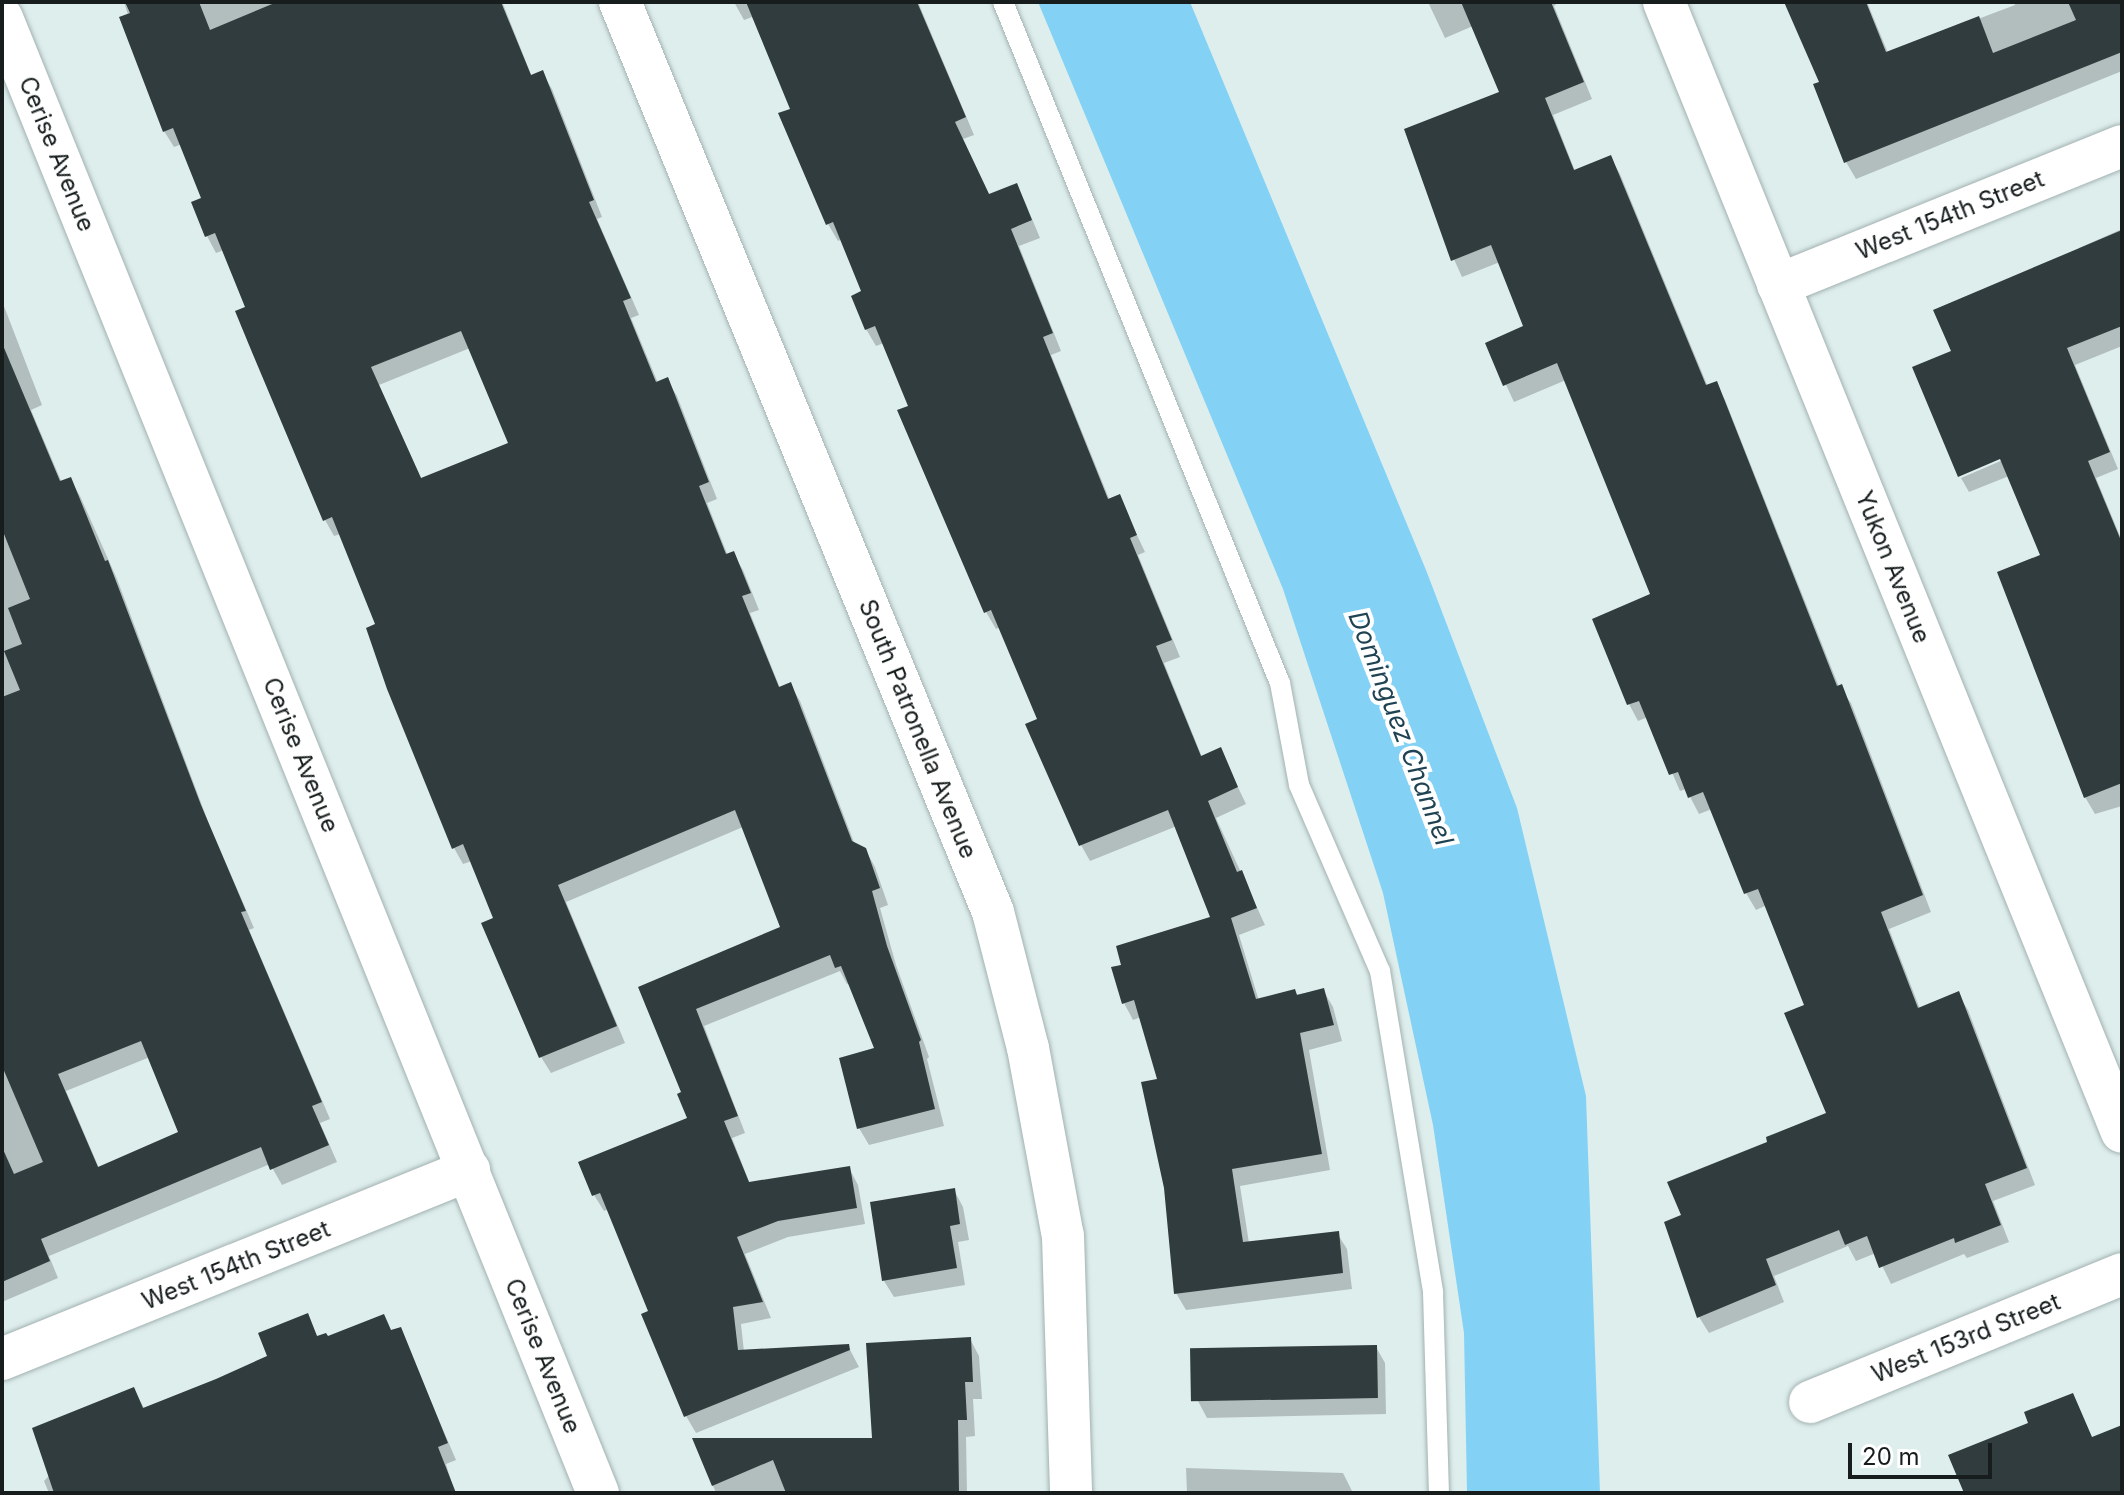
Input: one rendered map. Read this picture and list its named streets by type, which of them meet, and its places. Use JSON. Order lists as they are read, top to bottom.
{
  "streets": {
    "street": [
      "Cerise Avenue",
      "West 154th Street",
      "Yukon Avenue",
      "South Patronella Avenue",
      "West 153rd Street"
    ]
  },
  "crossings": [
    ["Cerise Avenue", "West 154th Street"],
    ["West 154th Street", "Yukon Avenue"]
  ],
  "water": ["Dominguez Channel"],
  "scale_bar": "20 m"
}
